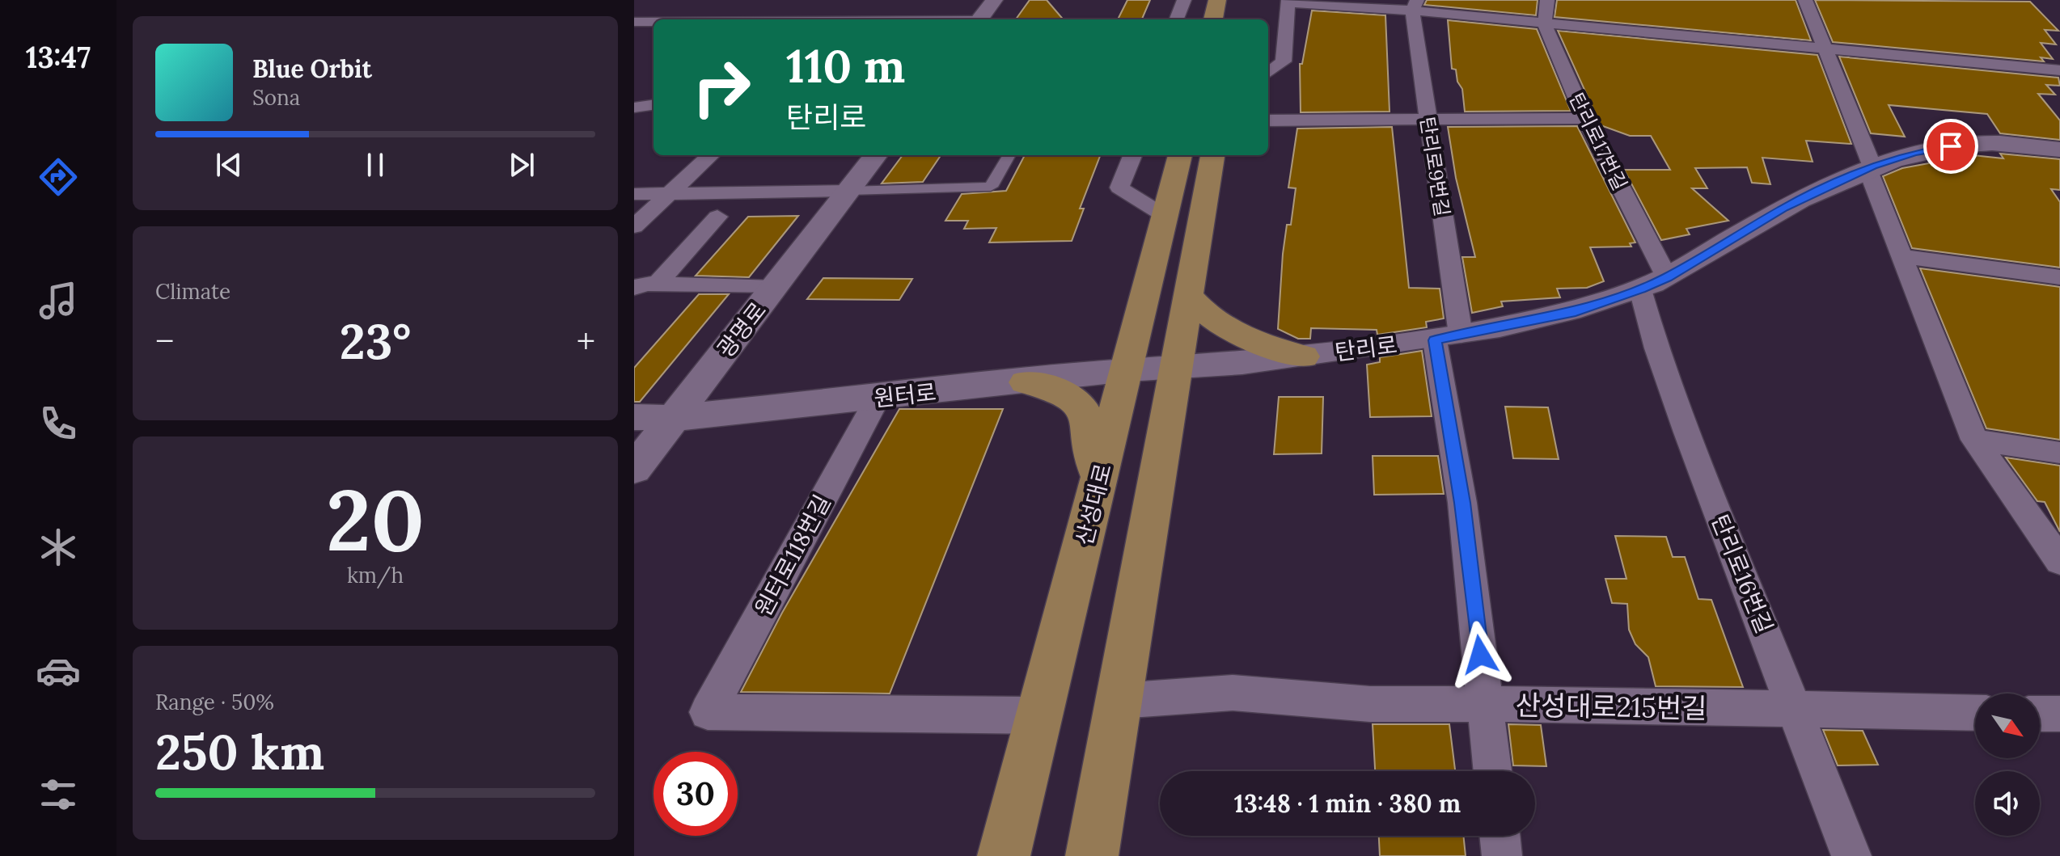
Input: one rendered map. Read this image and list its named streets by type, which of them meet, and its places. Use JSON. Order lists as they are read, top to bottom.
{
  "streets": {
    "main road": [
      "광명로",
      "탄리로",
      "원터로",
      "산성대로"
    ],
    "street": [
      "탄리로17번길",
      "탄리로9번길",
      "원터로118번길",
      "탄리로16번길",
      "산성대로215번길"
    ]
  },
  "crossings": [
    ["탄리로17번길", "탄리로"],
    ["탄리로17번길", "탄리로16번길"],
    ["탄리로9번길", "탄리로"],
    ["탄리로9번길", "산성대로215번길"],
    ["광명로", "원터로"],
    ["탄리로", "원터로"],
    ["탄리로", "탄리로16번길"],
    ["원터로", "산성대로"],
    ["원터로", "원터로118번길"],
    ["산성대로", "원터로118번길"],
    ["탄리로16번길", "산성대로215번길"]
  ],
  "north": "bottom right",
  "page": {
    "tabs": "13:47",
    "turn": ["110 m", "탄리로"],
    "song": ["Blue Orbit", "Sona"],
    "tile": [
      "Climate",
      ["20", "km/h"],
      ["Range · 50%", "250 km"]
    ],
    "heat": ["−", "23°", "+"],
    "limit": "30",
    "trip": "13:48 · 1 min · 380 m"
  }
}
